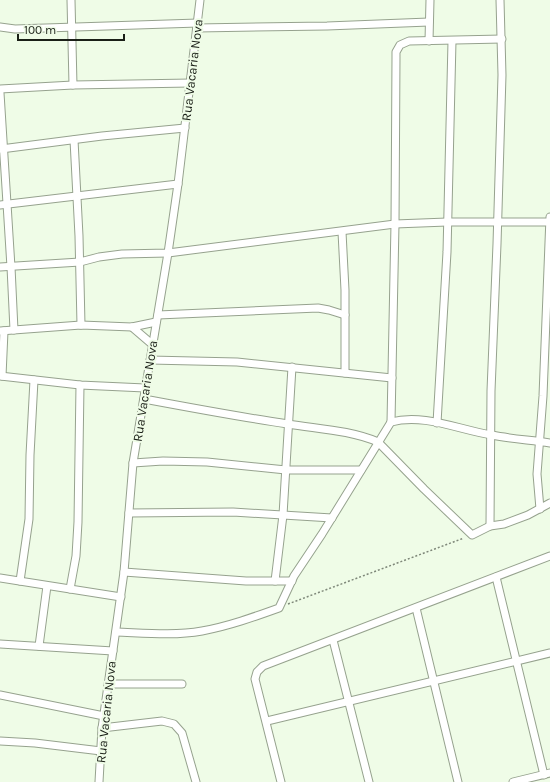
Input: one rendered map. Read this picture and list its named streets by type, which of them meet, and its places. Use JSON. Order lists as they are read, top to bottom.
{
  "streets": {
    "street": ["Rua Vacaria Nova"]
  },
  "scale_bar": "100 m"
}
